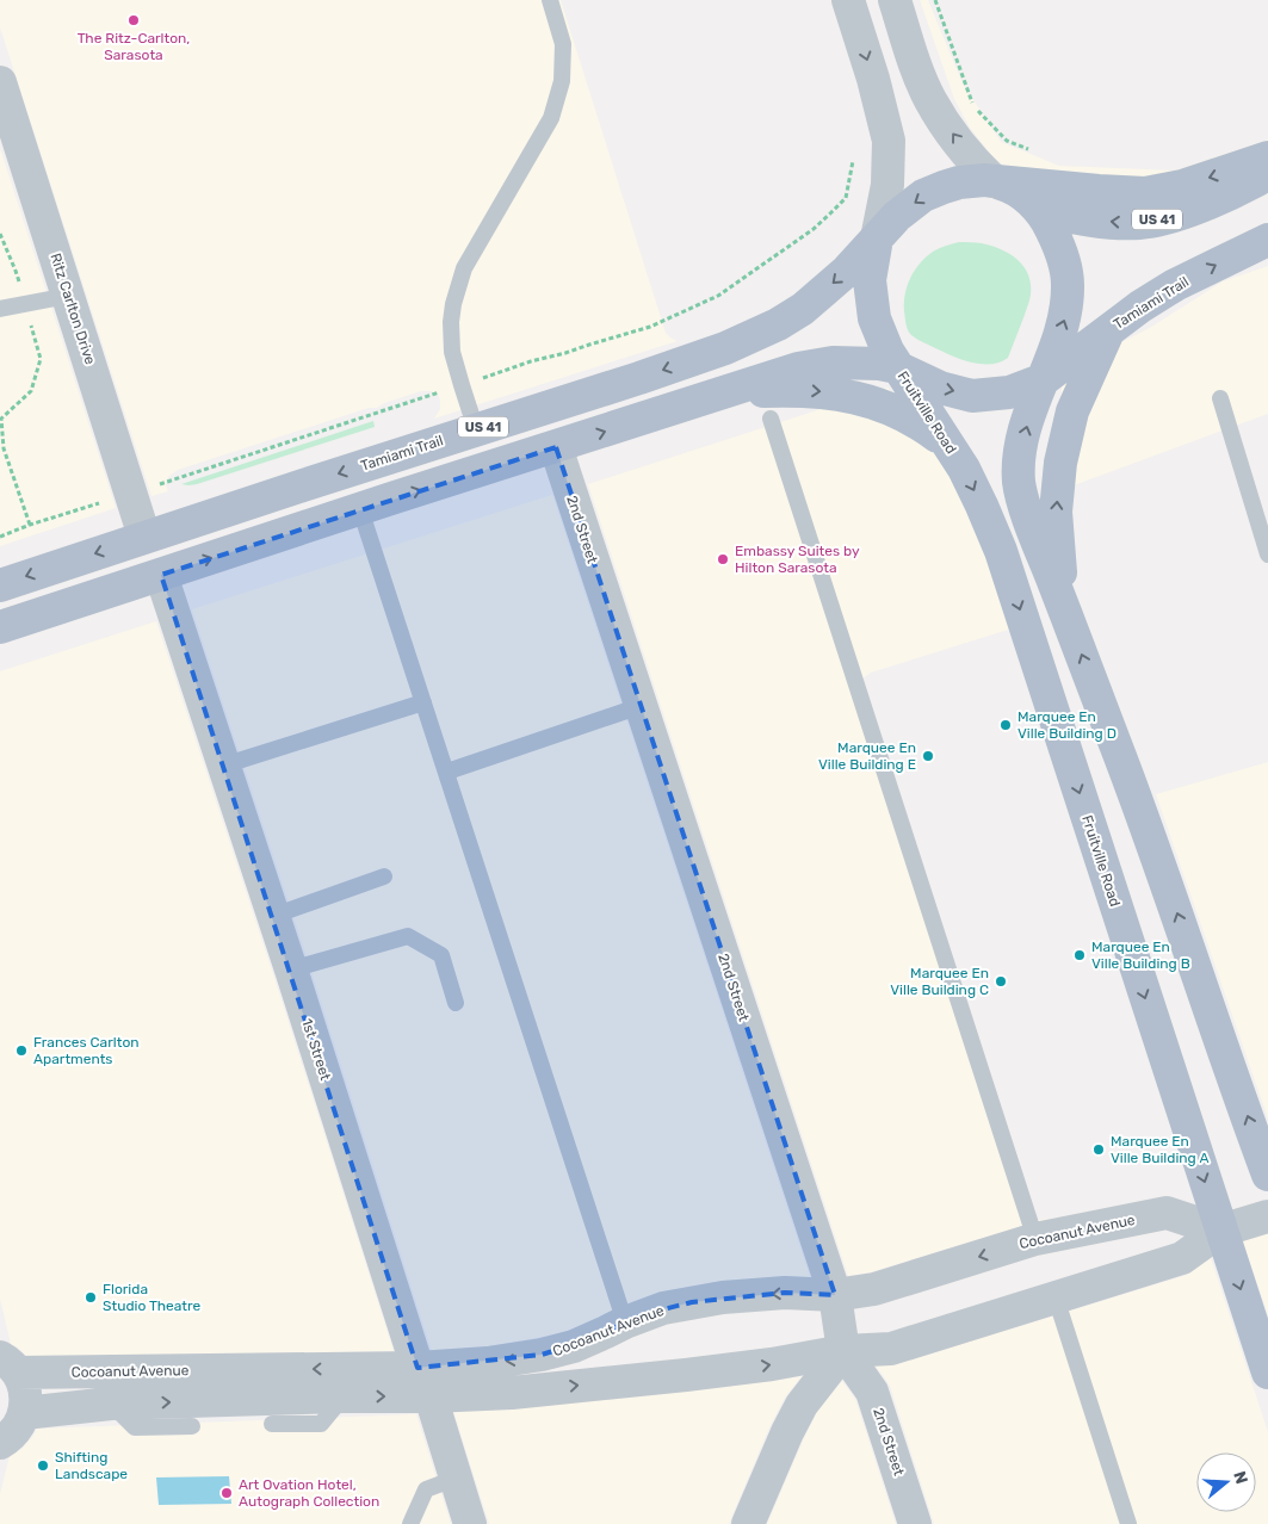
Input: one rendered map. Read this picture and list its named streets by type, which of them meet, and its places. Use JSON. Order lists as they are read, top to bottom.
{
  "streets": {
    "main road": ["US 41", "Tamiami Trail", "Fruitville Road"],
    "street": [
      "Ritz Carlton Drive",
      "2nd Street",
      "1st Street",
      "Cocoanut Avenue"
    ]
  },
  "crossings": [
    ["US 41", "Tamiami Trail"],
    ["US 41", "Fruitville Road"],
    ["Tamiami Trail", "Ritz Carlton Drive"],
    ["Tamiami Trail", "Fruitville Road"],
    ["Fruitville Road", "Cocoanut Avenue"],
    ["2nd Street", "Cocoanut Avenue"],
    ["1st Street", "Cocoanut Avenue"]
  ],
  "places": [
    "The Ritz-Carlton, Sarasota",
    "Embassy Suites by Hilton Sarasota",
    "Marquee En Ville Building D",
    "Marquee En Ville Building E",
    "Marquee En Ville Building B",
    "Marquee En Ville Building C",
    "Frances Carlton Apartments",
    "Marquee En Ville Building A",
    "Florida Studio Theatre",
    "Shifting Landscape",
    "Art Ovation Hotel, Autograph Collection"
  ],
  "north": "right"
}
